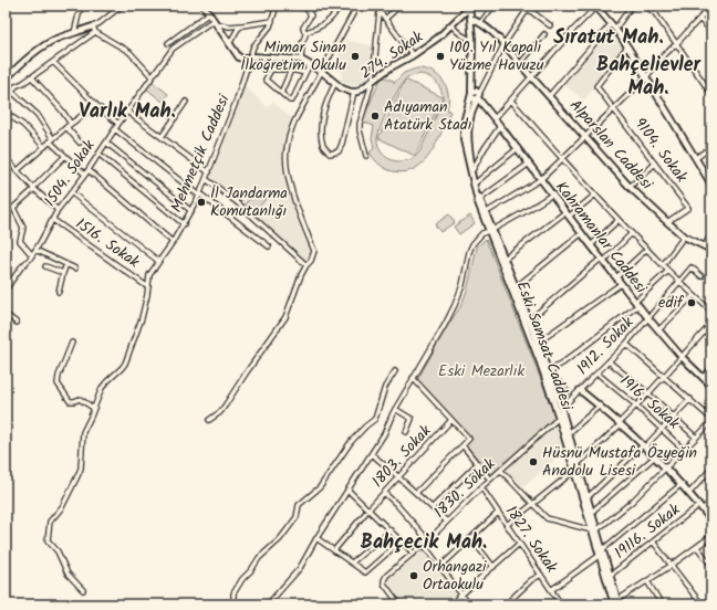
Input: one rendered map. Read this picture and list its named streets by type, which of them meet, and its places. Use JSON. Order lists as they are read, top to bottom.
{
  "streets": {
    "street": [
      "274. Sokak",
      "Alparslan Caddesi",
      "9104. Sokak",
      "Mehmetçik Caddesi",
      "1504. Sokak",
      "Kahramanlar Caddesi",
      "1516. Sokak",
      "Eski Samsat Caddesi",
      "1912. Sokak",
      "1916. Sokak",
      "1803. Sokak",
      "1830. Sokak",
      "19116. Sokak",
      "1827. Sokak"
    ]
  },
  "crossings": [
    ["274. Sokak", "Eski Samsat Caddesi"],
    ["Alparslan Caddesi", "9104. Sokak"],
    ["Alparslan Caddesi", "Eski Samsat Caddesi"],
    ["Mehmetçik Caddesi", "1516. Sokak"],
    ["1504. Sokak", "1516. Sokak"],
    ["Kahramanlar Caddesi", "Eski Samsat Caddesi"],
    ["Kahramanlar Caddesi", "1912. Sokak"],
    ["Eski Samsat Caddesi", "1912. Sokak"],
    ["Eski Samsat Caddesi", "1830. Sokak"],
    ["Eski Samsat Caddesi", "19116. Sokak"],
    ["1912. Sokak", "1916. Sokak"],
    ["1830. Sokak", "1827. Sokak"]
  ],
  "districts": [
    "Sıratut Mah.",
    "Bahçelievler Mah.",
    "Varlık Mah.",
    "Bahçecik Mah."
  ],
  "parks": ["Eski Mezarlık"],
  "places": [
    "Mimar Sinan İlköğretim Okulu",
    "100. Yıl Kapalı Yüzme Havuzu",
    "Adıyaman Atatürk Stadı",
    "İl Jandarma Komutanlığı",
    "edif",
    "Hüsnü Mustafa Özyeğin Anadolu Lisesi",
    "Orhangazi Ortaokulu"
  ]
}
